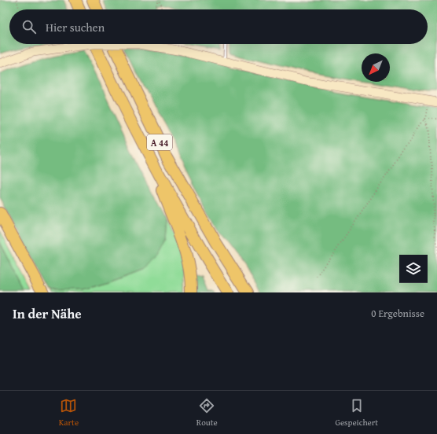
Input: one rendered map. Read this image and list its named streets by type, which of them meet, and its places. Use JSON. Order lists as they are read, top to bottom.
{
  "streets": {
    "highway": ["A 44"]
  },
  "north": "bottom left",
  "page": {
    "search": "Hier suchen",
    "heading": ["In der Nähe", "0 Ergebnisse"],
    "nav": ["Karte", "Route", "Gespeichert"]
  }
}
